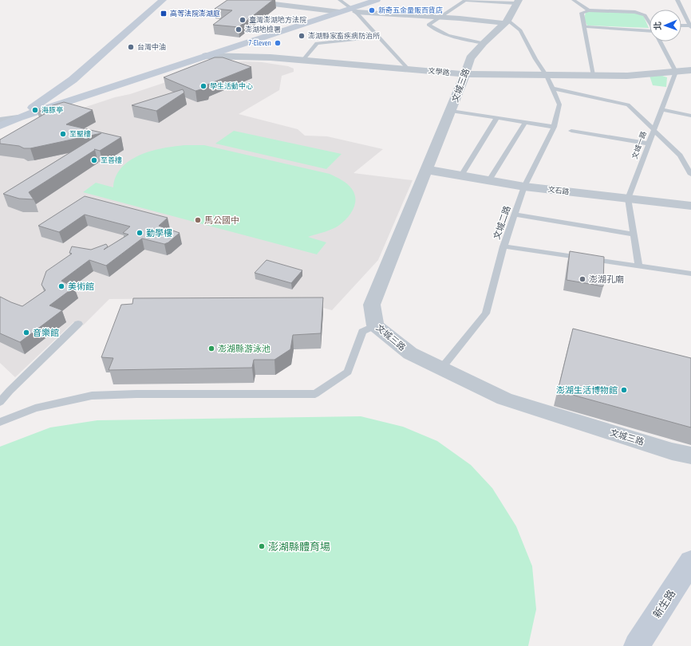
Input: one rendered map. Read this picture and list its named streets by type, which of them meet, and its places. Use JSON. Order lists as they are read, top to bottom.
{
  "streets": {
    "main road": ["新生路"],
    "street": ["文學路", "文城三路", "文石路"],
    "lane": ["文城一路", "文城二路"]
  },
  "crossings": [
    ["文學路", "文城三路"],
    ["文學路", "文城一路"],
    ["文學路", "文城二路"],
    ["文城三路", "文石路"],
    ["文城三路", "文城二路"],
    ["文城一路", "文石路"],
    ["文石路", "文城二路"]
  ],
  "places": {
    "other": [
      "新奇五金量販百貨店",
      "臺灣澎湖地方法院",
      "澎湖地檢署",
      "澎湖縣家畜疾病防治所",
      "7-Eleven",
      "台灣中油",
      "學生活動中心",
      "海豚亭",
      "至聖樓",
      "至善樓",
      "馬公國中",
      "勤學樓",
      "澎湖孔廟",
      "美術館",
      "音樂館",
      "澎湖縣游泳池",
      "澎湖生活博物館",
      "澎湖縣體育場"
    ],
    "transit": ["高等法院澎湖庭"]
  },
  "north": "left"
}
